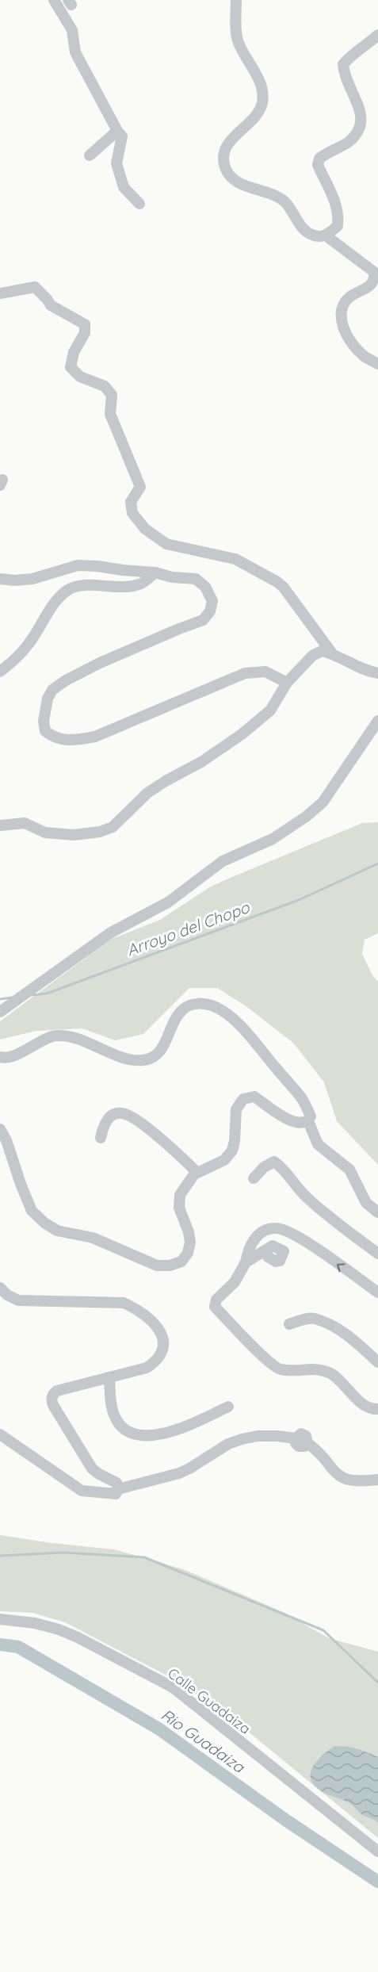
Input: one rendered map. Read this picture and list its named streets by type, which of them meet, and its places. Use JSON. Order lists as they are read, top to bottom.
{
  "streets": {
    "street": ["Calle Guadaiza"]
  },
  "water": ["Arroyo del Chopo", "Rio Guadaiza"]
}
